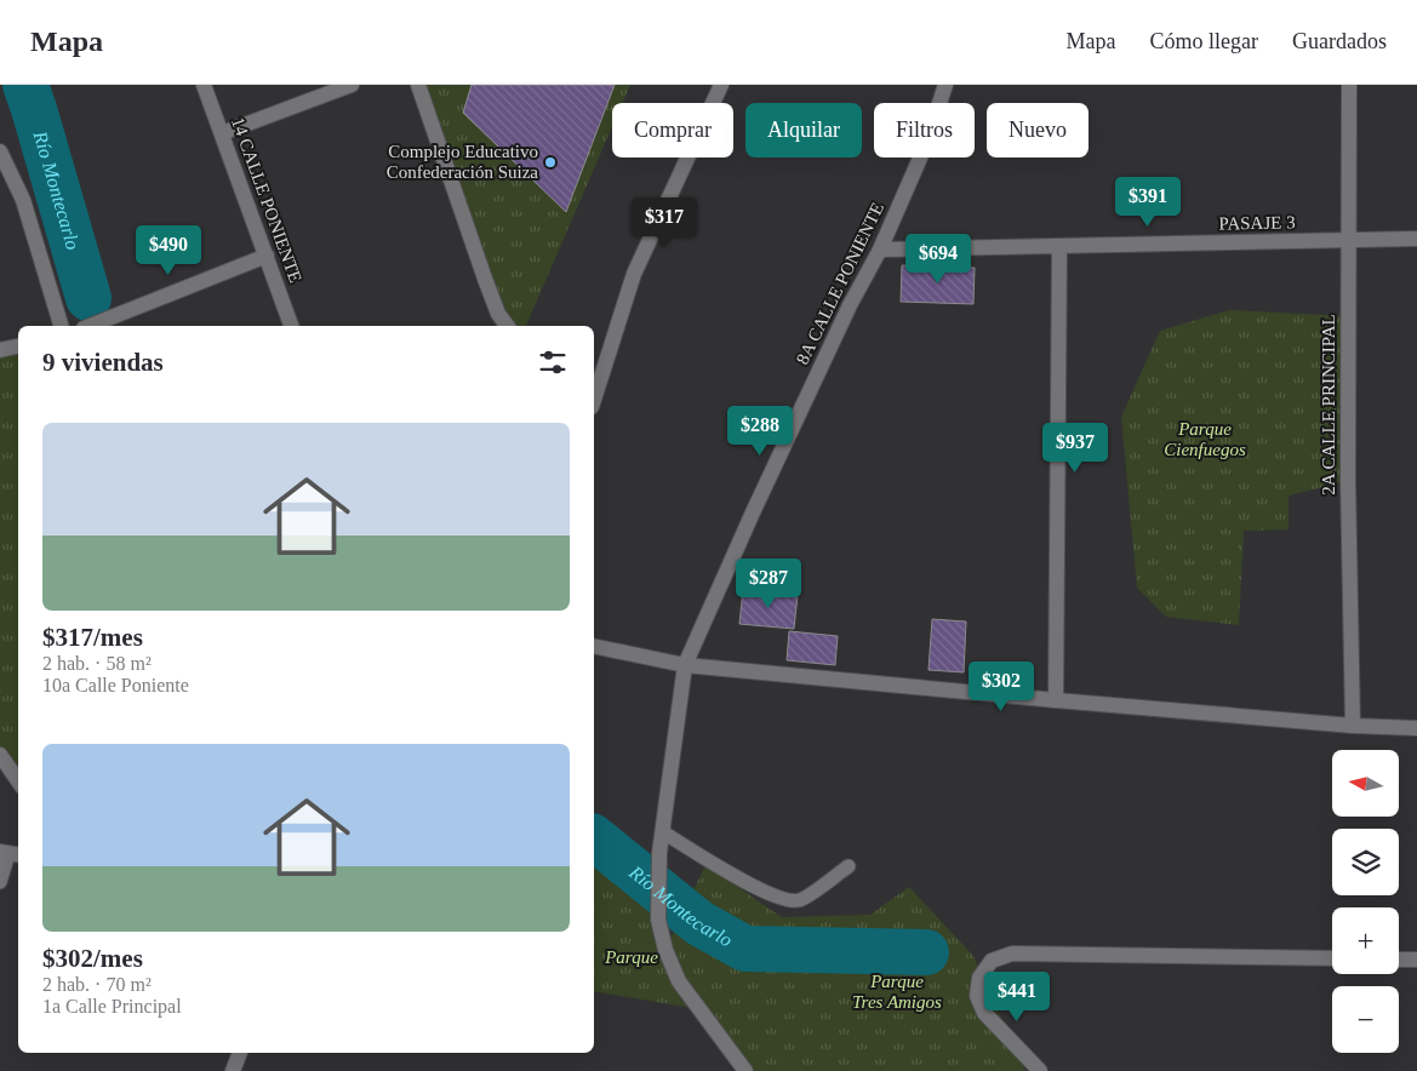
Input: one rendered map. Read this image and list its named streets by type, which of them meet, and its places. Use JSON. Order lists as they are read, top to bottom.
{
  "streets": {
    "street": [
      "14 CALLE PONIENTE",
      "PASAJE 3",
      "8A CALLE PONIENTE",
      "2A CALLE PRINCIPAL"
    ]
  },
  "crossings": [
    ["PASAJE 3", "8A CALLE PONIENTE"],
    ["PASAJE 3", "2A CALLE PRINCIPAL"]
  ],
  "water": ["Río Montecarlo"],
  "parks": ["Parque Cienfuegos", "Parque", "Parque Tres Amigos"],
  "places": ["Complejo Educativo Confederación Suiza"],
  "north": "left",
  "page": {
    "header": "Mapa",
    "nav": ["Mapa", "Cómo llegar", "Guardados"],
    "chip": [
      "Comprar",
      "Alquilar",
      "Filtros",
      "Nuevo"
    ],
    "price": [
      "$391",
      "$317",
      "$490",
      "$694",
      "$288",
      "$937",
      "$287",
      "$302",
      "$441"
    ],
    "heading": "9 viviendas",
    "list": [
      {
        "name": "$317/mes",
        "note": "2 hab. · 58 m² · 10a Calle Poniente"
      },
      {
        "name": "$302/mes",
        "note": "2 hab. · 70 m² · 1a Calle Principal"
      }
    ],
    "map_buttons": ["+", "−"]
  }
}
